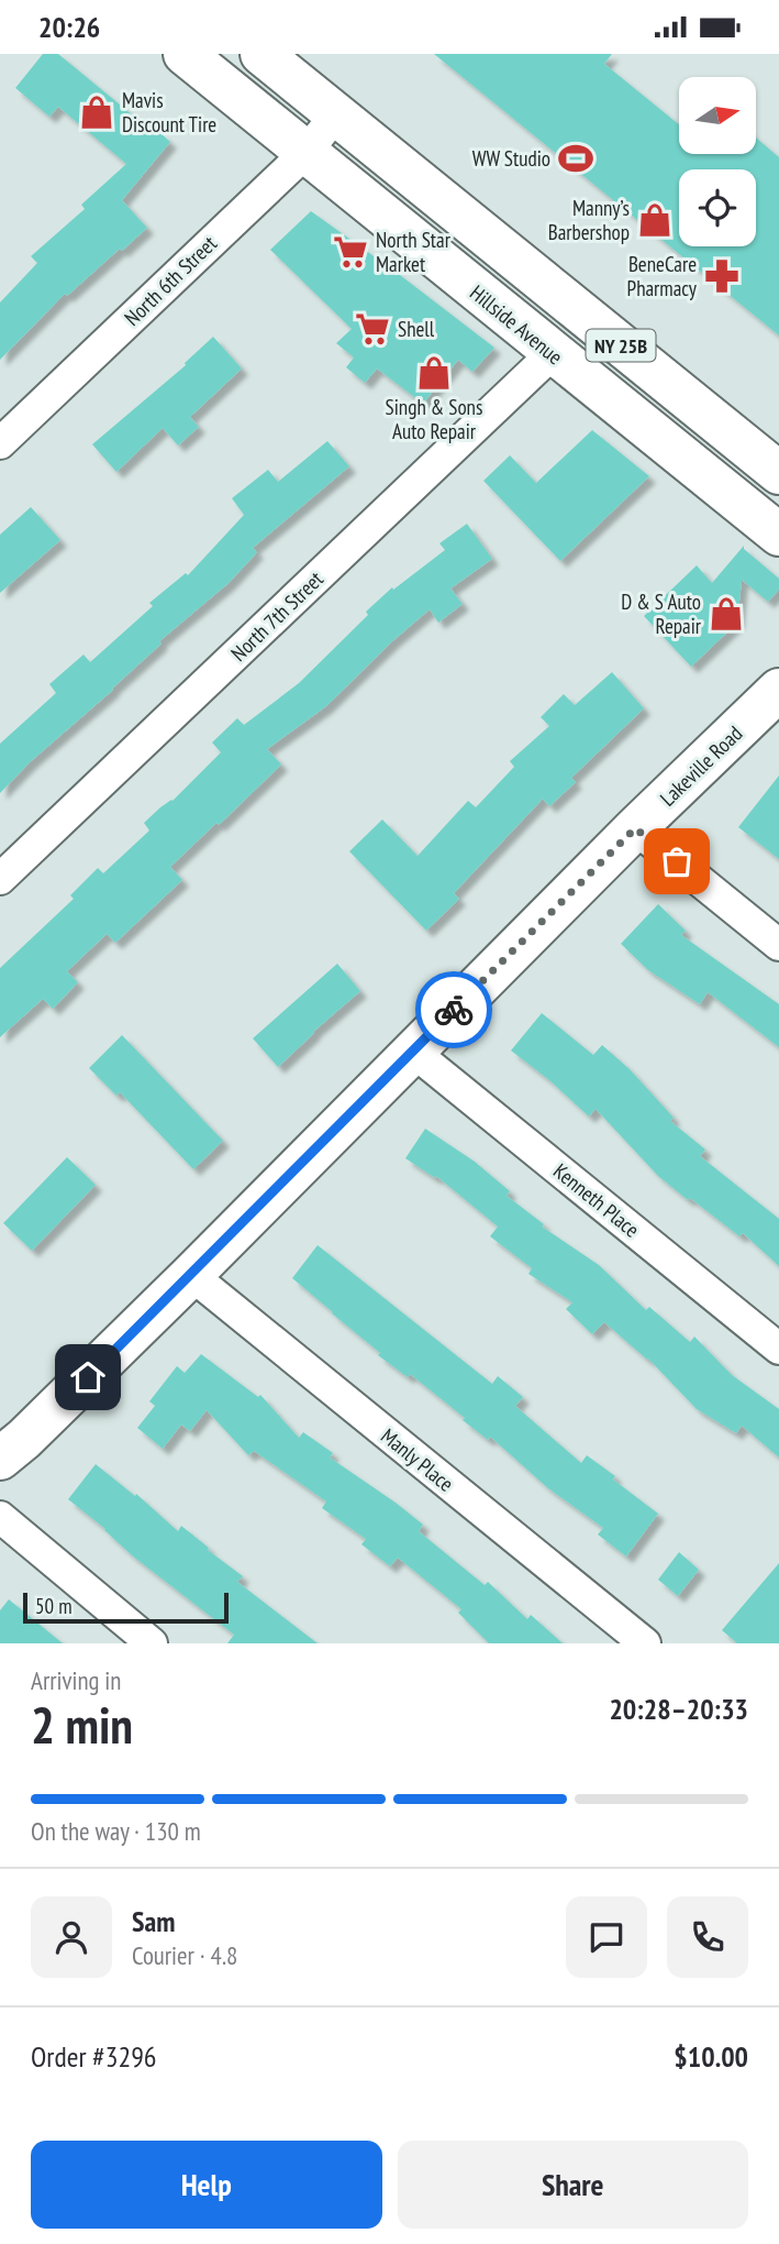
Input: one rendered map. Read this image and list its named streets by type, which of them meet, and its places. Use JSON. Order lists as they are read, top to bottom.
{
  "streets": {
    "main road": ["Hillside Avenue", "NY 25B", "Lakeville Road"],
    "street": [
      "North 6th Street",
      "North 7th Street",
      "Kenneth Place",
      "Manly Place"
    ]
  },
  "crossings": [
    ["North 6th Street", "Hillside Avenue"],
    ["North 6th Street", "NY 25B"],
    ["Hillside Avenue", "North 7th Street"],
    ["Lakeville Road", "Kenneth Place"],
    ["Lakeville Road", "Manly Place"]
  ],
  "places": {
    "shop": [
      "Mavis Discount Tire",
      "Manny’s Barbershop",
      "Singh & Sons Auto Repair",
      "D & S Auto Repair"
    ],
    "sports": ["WW Studio"],
    "supermarket": ["North Star Market", "Shell"],
    "pharmacy": ["BeneCare Pharmacy"]
  },
  "scale_bar": "50 m",
  "north": "right",
  "page": {
    "status": "20:26",
    "scale": "50 m",
    "heading": ["2 min", "Arriving in", "20:28–20:33"],
    "panel": [
      "Sam",
      "Courier · 4.8",
      "Order #3296",
      "$10.00"
    ],
    "bar": "On the way · 130 m",
    "buttons": ["Help", "Share"]
  }
}
